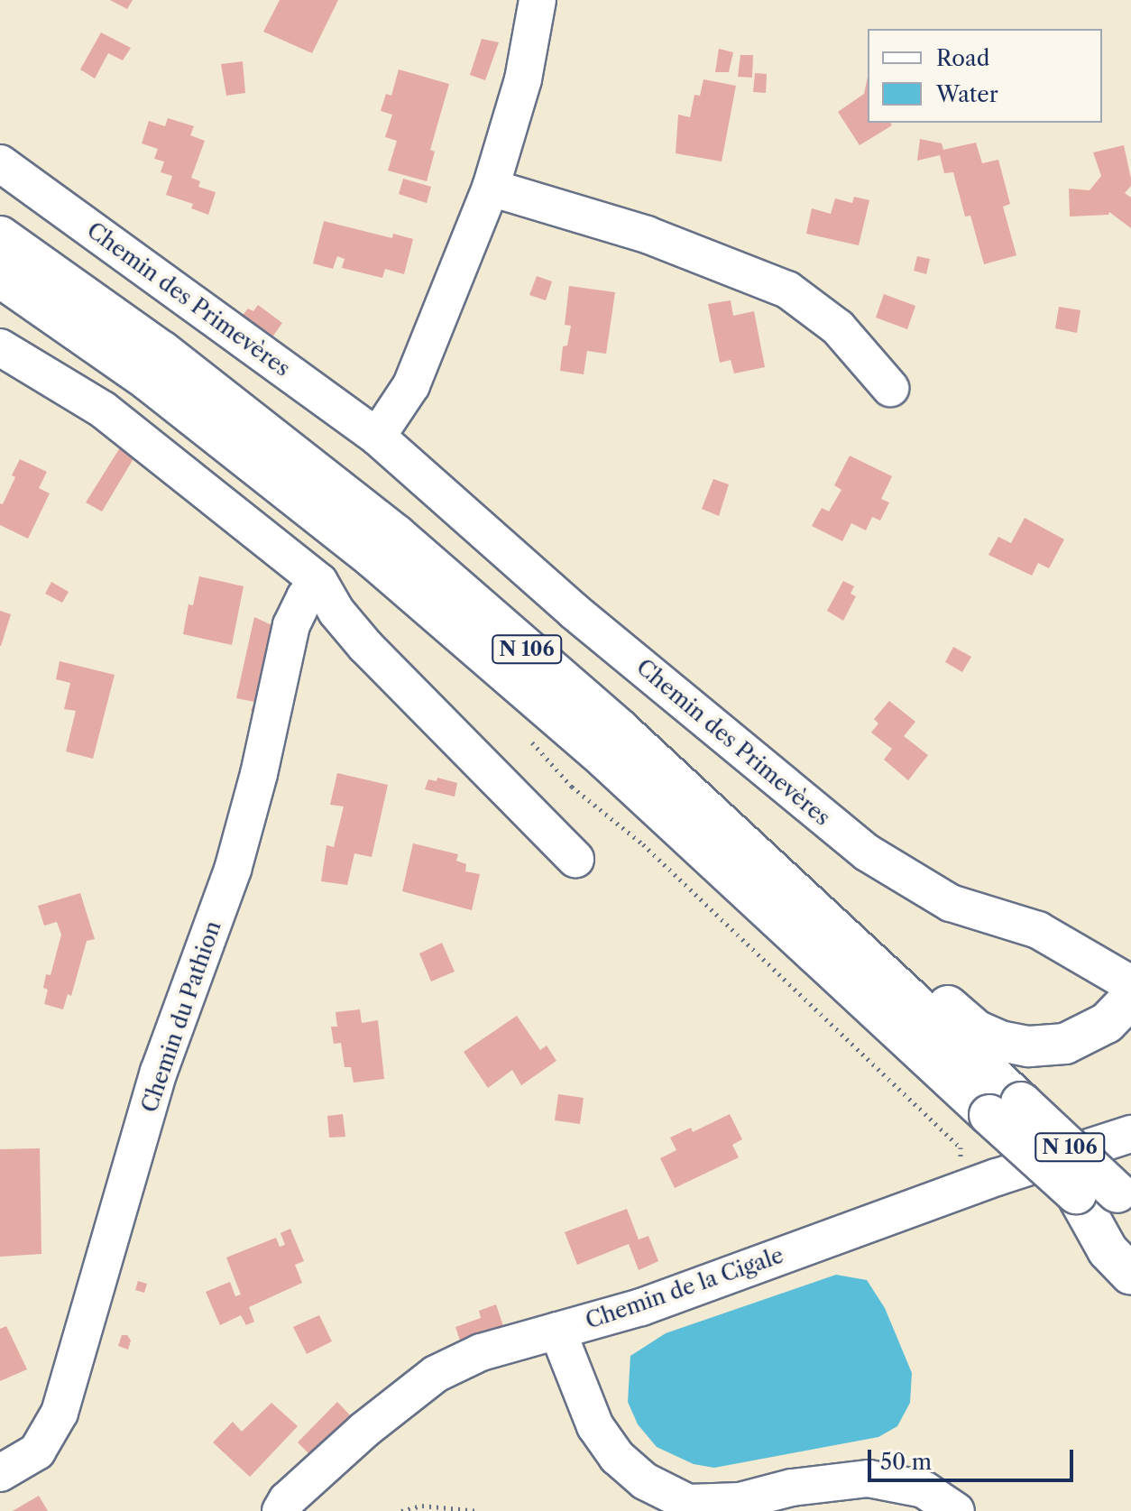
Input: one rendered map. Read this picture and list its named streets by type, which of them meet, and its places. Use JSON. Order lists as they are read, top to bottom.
{
  "streets": {
    "main road": ["N 106"],
    "street": ["Chemin des Primevères", "Chemin du Pathion", "Chemin de la Cigale"]
  },
  "legend": ["Road", "Water"],
  "scale_bar": "50 m"
}
